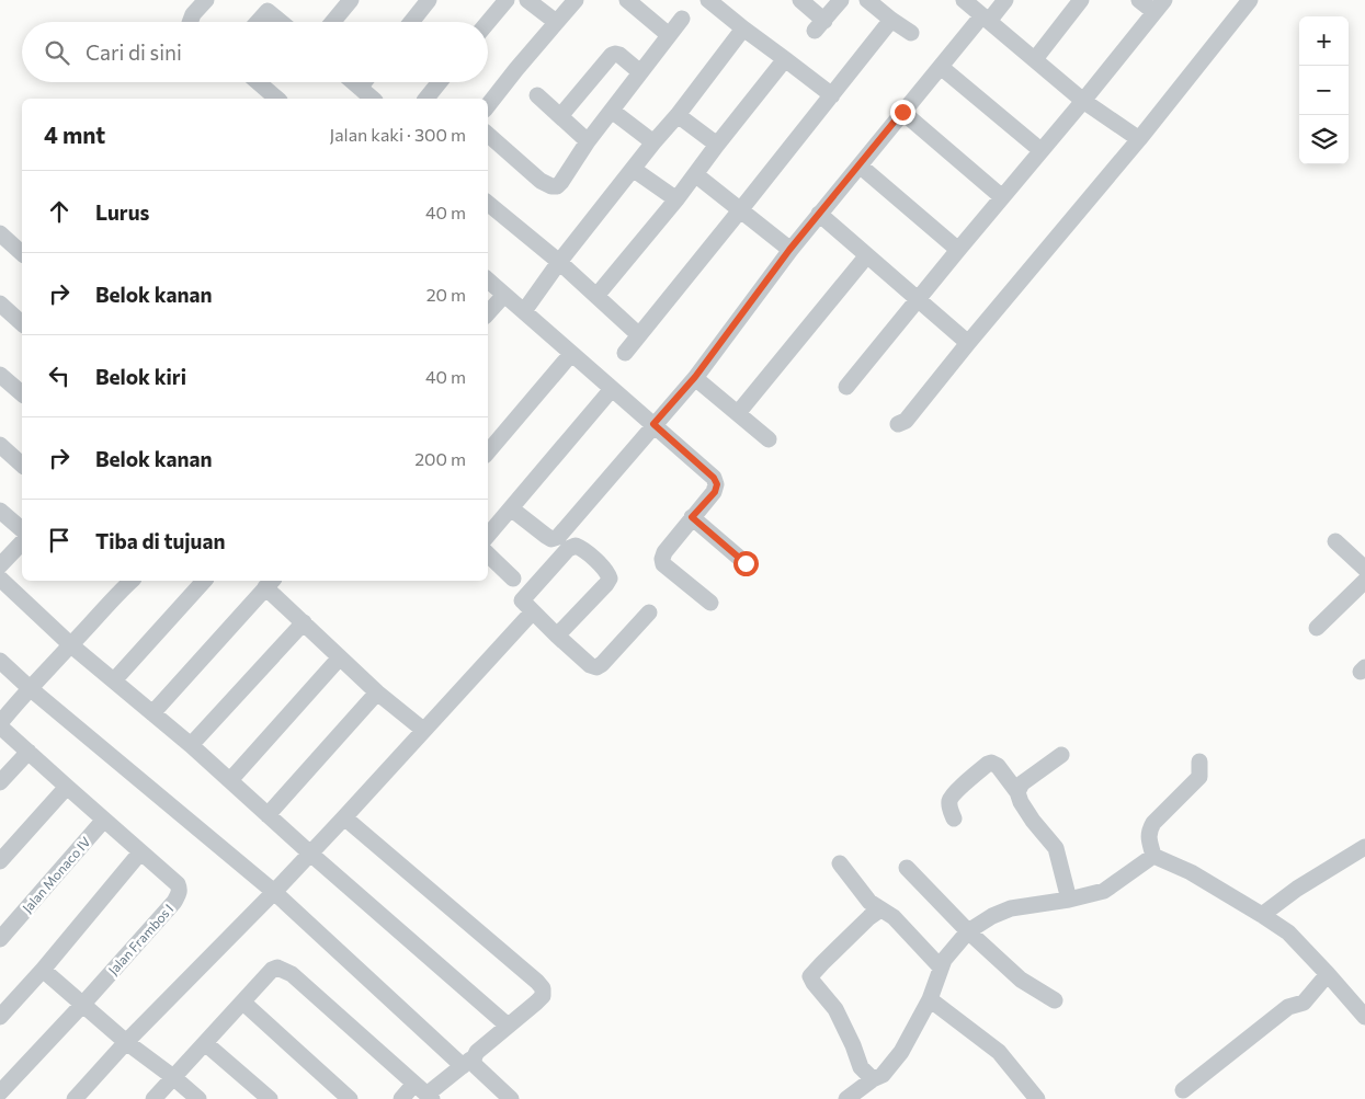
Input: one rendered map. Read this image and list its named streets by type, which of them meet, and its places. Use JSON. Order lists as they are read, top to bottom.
{
  "streets": {
    "street": ["Jalan Monaco IV", "Jalan Frambos I"]
  },
  "crossings": [
    ["Jalan Monaco IV", "Jalan Frambos I"]
  ],
  "page": {
    "map_buttons": ["+", "−"],
    "search": "Cari di sini",
    "heading": ["4 mnt", "Jalan kaki · 300 m"],
    "list": [
      ["Lurus", "40 m"],
      ["Belok kanan", "20 m"],
      ["Belok kiri", "40 m"],
      ["Belok kanan", "200 m"],
      "Tiba di tujuan"
    ]
  }
}
